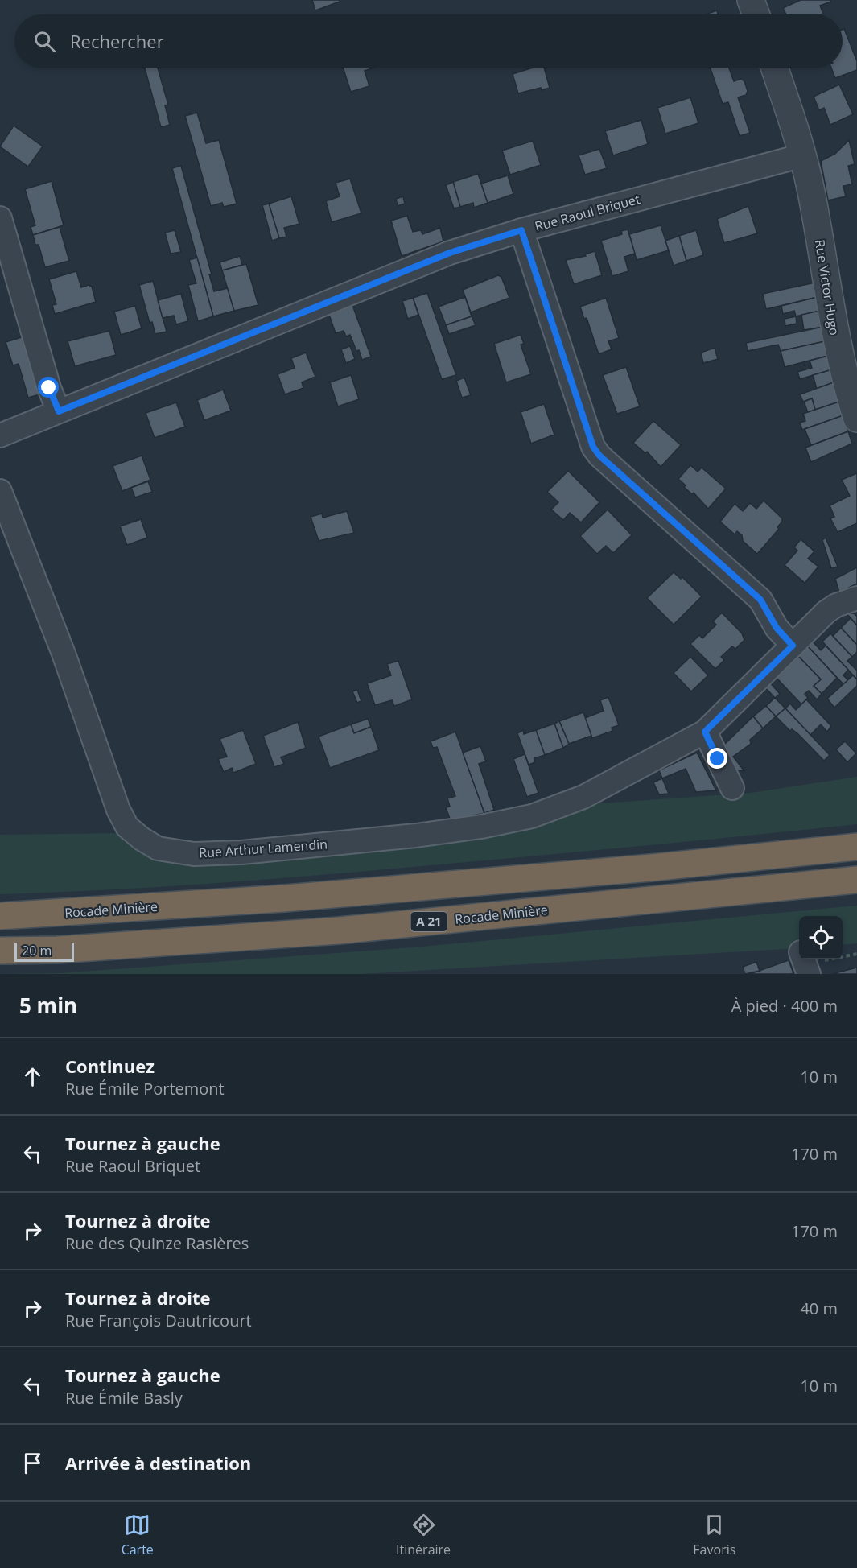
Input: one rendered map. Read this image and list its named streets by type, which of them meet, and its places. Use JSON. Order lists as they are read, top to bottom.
{
  "streets": {
    "highway": ["Rocade Minière", "A 21"],
    "street": ["Rue Raoul Briquet", "Rue Victor Hugo", "Rue Arthur Lamendin"]
  },
  "crossings": [
    ["Rue Raoul Briquet", "Rue Victor Hugo"]
  ],
  "scale_bar": "20 m",
  "page": {
    "search": "Rechercher",
    "scale": "20 m",
    "heading": ["5 min", "À pied · 400 m"],
    "list": [
      ["Continuez", "Rue Émile Portemont", "10 m"],
      ["Tournez à gauche", "Rue Raoul Briquet", "170 m"],
      ["Tournez à droite", "Rue des Quinze Rasières", "170 m"],
      ["Tournez à droite", "Rue François Dautricourt", "40 m"],
      ["Tournez à gauche", "Rue Émile Basly", "10 m"],
      "Arrivée à destination"
    ],
    "nav": ["Carte", "Itinéraire", "Favoris"]
  }
}
